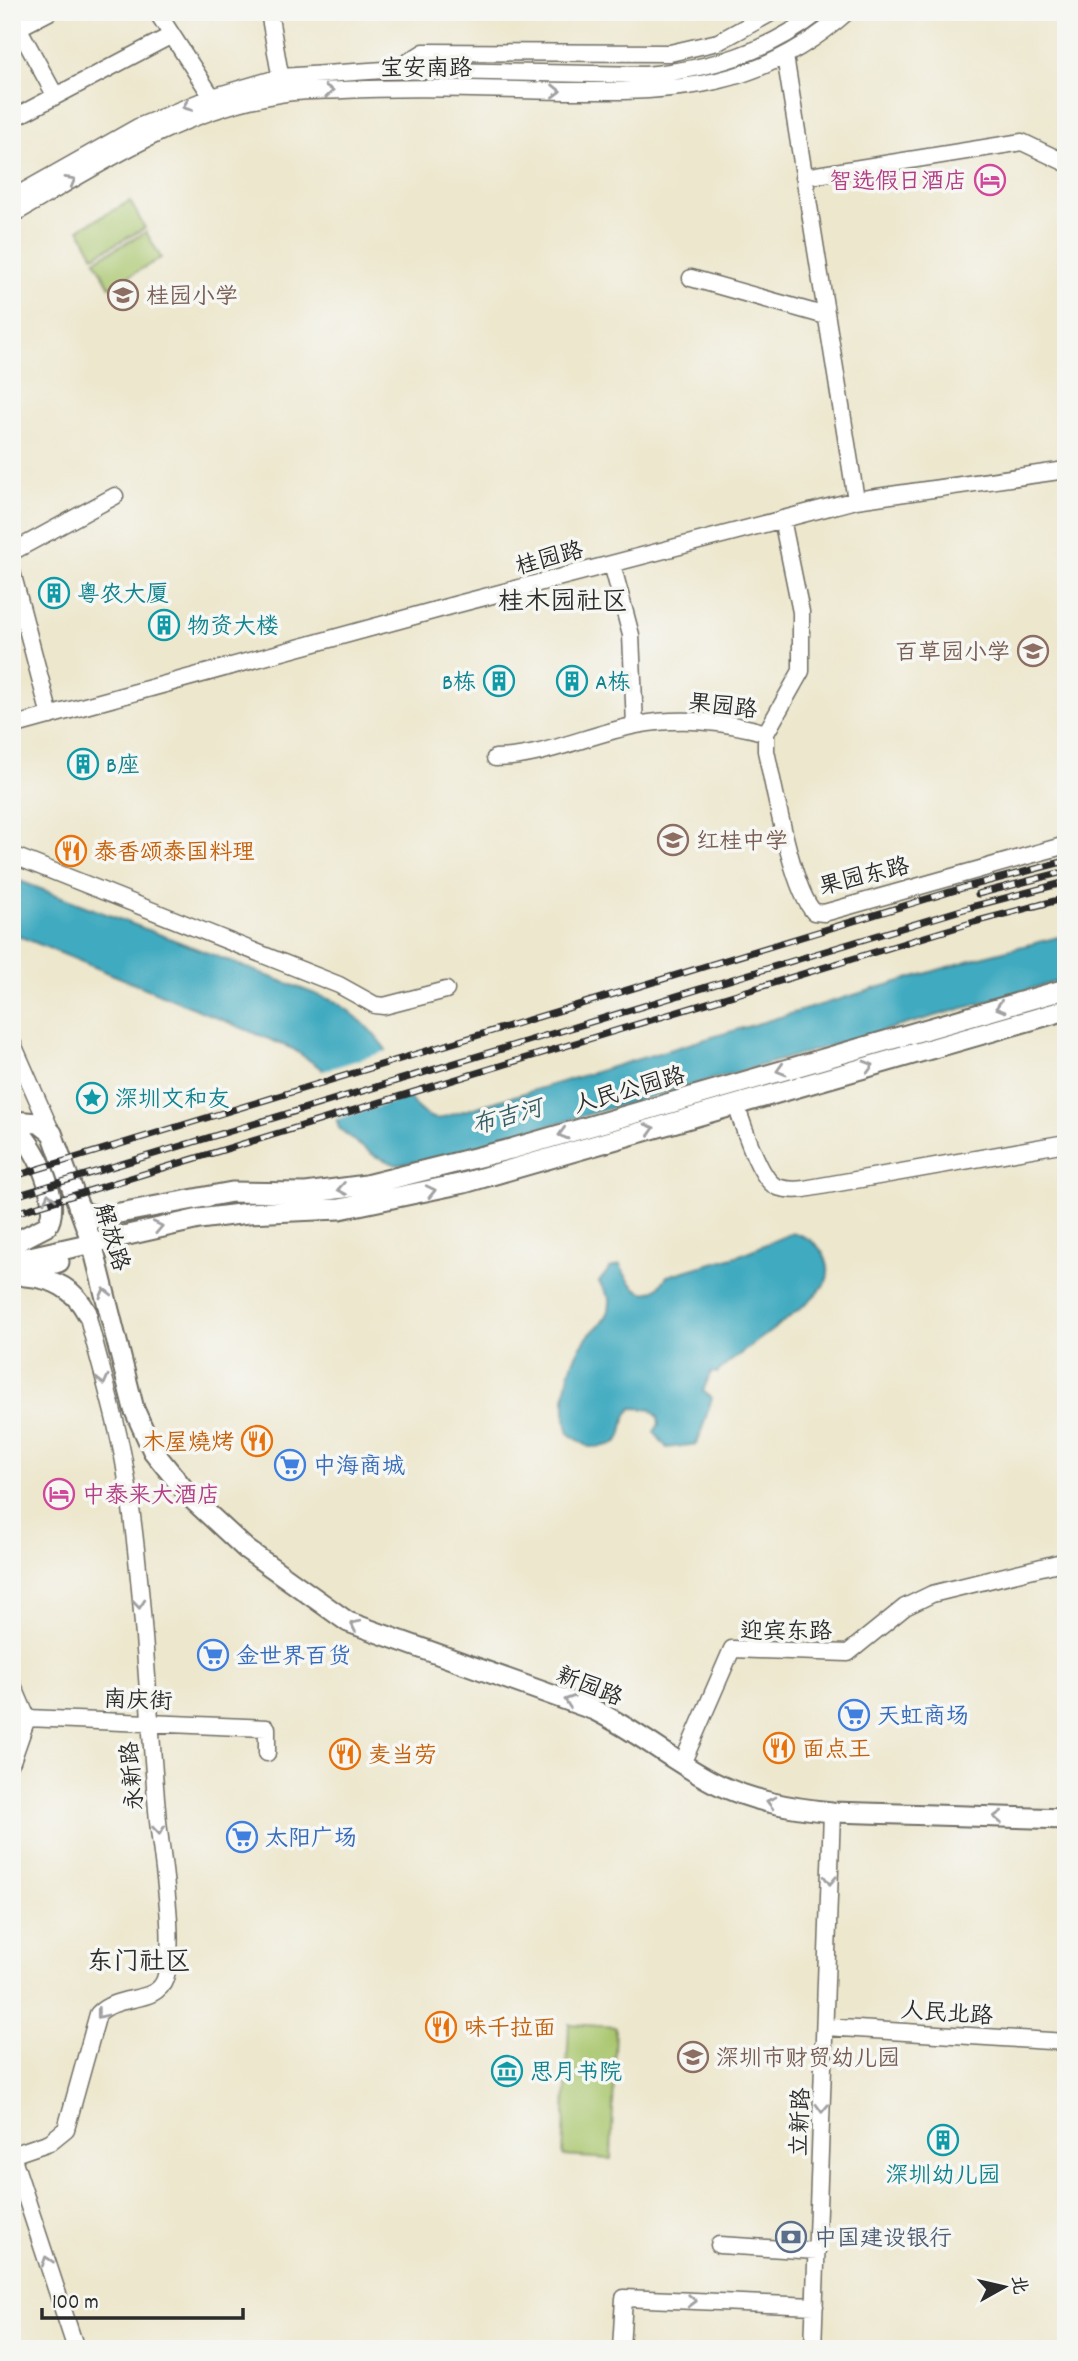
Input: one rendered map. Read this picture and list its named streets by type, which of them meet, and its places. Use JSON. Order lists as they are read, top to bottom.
{
  "streets": {
    "main road": ["人民公园路", "解放路", "新园路"],
    "street": [
      "宝安南路",
      "桂园路",
      "果园路",
      "果园东路",
      "迎宾东路",
      "南庆街",
      "永新路",
      "人民北路",
      "立新路"
    ]
  },
  "crossings": [
    ["桂园路", "果园路"],
    ["果园路", "果园东路"],
    ["人民公园路", "解放路"],
    ["解放路", "新园路"],
    ["迎宾东路", "新园路"],
    ["新园路", "立新路"],
    ["南庆街", "永新路"],
    ["人民北路", "立新路"]
  ],
  "one_way": [
    "解放路",
    "新园路",
    "永新路",
    "立新路"
  ],
  "districts": ["桂木园社区", "东门社区"],
  "water": ["布吉河"],
  "places": {
    "hotel": ["智选假日酒店", "中泰来大酒店"],
    "school or university": [
      "桂园小学",
      "百草园小学",
      "红桂中学",
      "深圳市财贸幼儿园"
    ],
    "building": [
      "粤农大厦",
      "物资大楼",
      "B栋",
      "A栋",
      "B座",
      "深圳幼儿园"
    ],
    "restaurant": [
      "泰香颂泰国料理",
      "木屋燒烤",
      "面点王",
      "麦当劳",
      "味千拉面"
    ],
    "place": ["深圳文和友"],
    "supermarket": [
      "中海商城",
      "金世界百货",
      "天虹商场",
      "太阳广场"
    ],
    "museum": ["思月书院"],
    "bank": ["中国建设银行"]
  },
  "scale_bar": "100 m",
  "north": "right"
}
